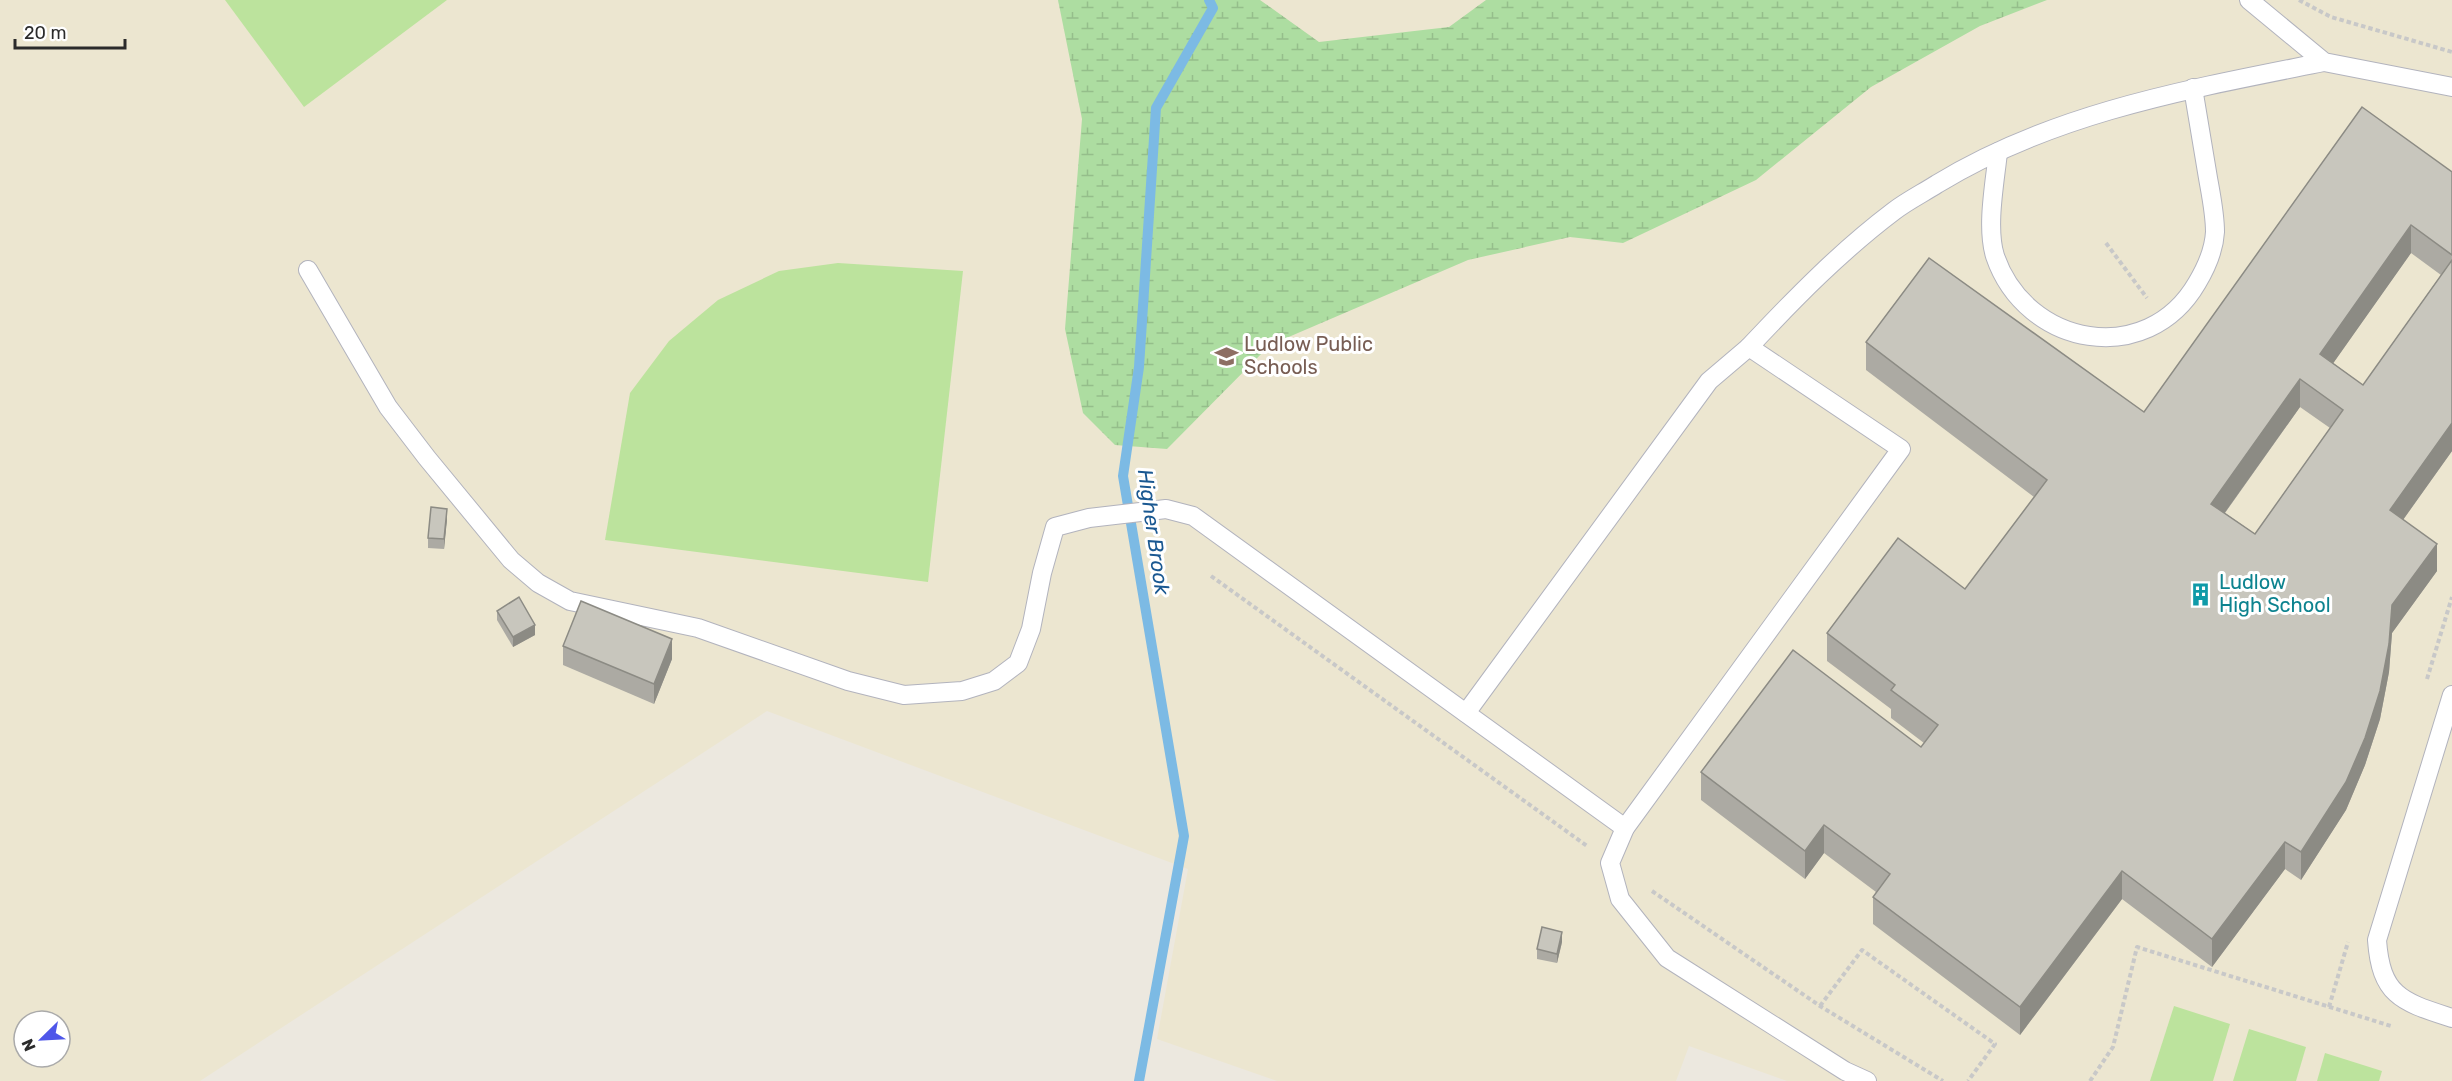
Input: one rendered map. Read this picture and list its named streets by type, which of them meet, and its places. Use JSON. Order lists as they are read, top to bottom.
{
  "water": ["Higher Brook"],
  "places": {
    "school or university": ["Ludlow Public Schools"],
    "building": ["Ludlow High School"]
  },
  "scale_bar": "20 m",
  "north": "bottom left"
}
